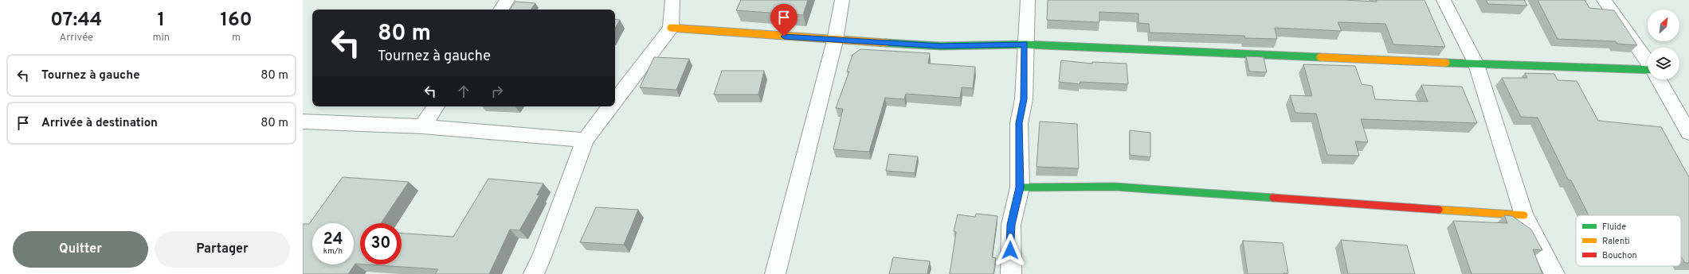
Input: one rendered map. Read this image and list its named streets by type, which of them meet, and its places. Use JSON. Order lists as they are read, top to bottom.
{
  "legend": ["Fluide", "Ralenti", "Bouchon"],
  "north": "top right",
  "page": {
    "eta": [
      "07:44",
      "Arrivée",
      "1",
      "min",
      "160",
      "m"
    ],
    "turn": ["80 m", "Tournez à gauche"],
    "list": [
      {
        "name": "Tournez à gauche",
        "value": "80 m"
      },
      {
        "name": "Arrivée à destination",
        "value": "80 m"
      }
    ],
    "speed": "24 km/h",
    "limit": "30",
    "buttons": ["Quitter", "Partager"]
  }
}
